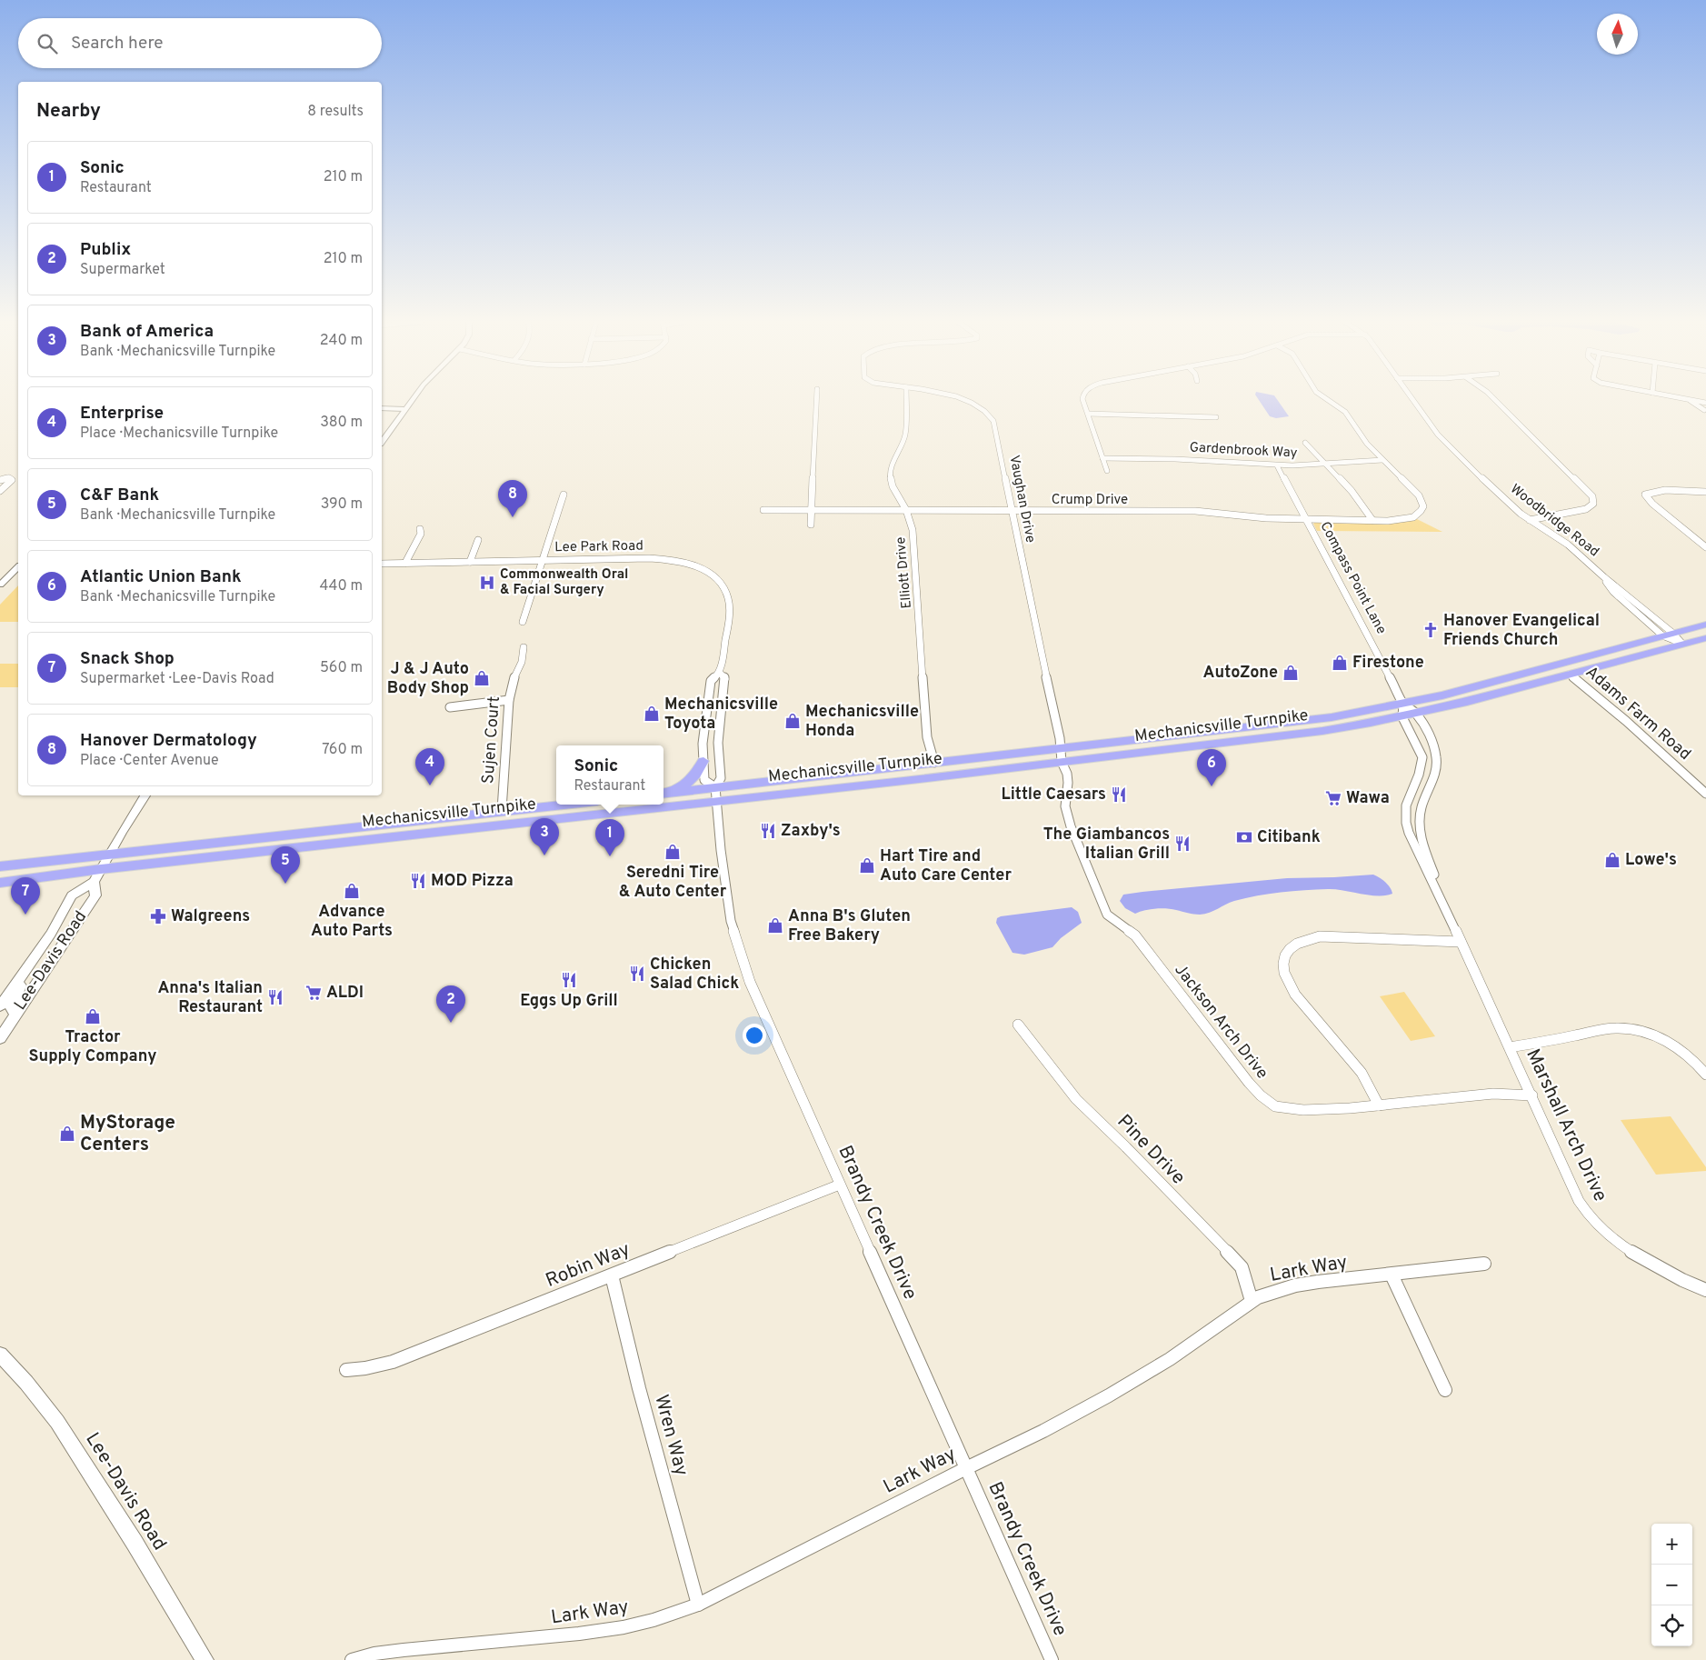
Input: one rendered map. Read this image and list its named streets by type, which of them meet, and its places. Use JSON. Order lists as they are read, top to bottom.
{
  "streets": {
    "highway": ["Mechanicsville Turnpike"],
    "main road": ["Lee-Davis Road"],
    "street": [
      "Gardenbrook Way",
      "Vaughan Drive",
      "Crump Drive",
      "Woodbridge Road",
      "Lee Park Road",
      "Elliott Drive",
      "Compass Point Lane",
      "Adams Farm Road",
      "Sujen Court",
      "Jackson Arch Drive",
      "Marshall Arch Drive",
      "Pine Drive",
      "Brandy Creek Drive",
      "Robin Way",
      "Lark Way",
      "Wren Way"
    ]
  },
  "crossings": [
    ["Gardenbrook Way", "Compass Point Lane"],
    ["Vaughan Drive", "Crump Drive"],
    ["Vaughan Drive", "Mechanicsville Turnpike"],
    ["Vaughan Drive", "Jackson Arch Drive"],
    ["Crump Drive", "Elliott Drive"],
    ["Crump Drive", "Compass Point Lane"],
    ["Woodbridge Road", "Mechanicsville Turnpike"],
    ["Lee Park Road", "Mechanicsville Turnpike"],
    ["Lee Park Road", "Brandy Creek Drive"],
    ["Elliott Drive", "Mechanicsville Turnpike"],
    ["Compass Point Lane", "Mechanicsville Turnpike"],
    ["Compass Point Lane", "Marshall Arch Drive"],
    ["Adams Farm Road", "Mechanicsville Turnpike"],
    ["Mechanicsville Turnpike", "Sujen Court"],
    ["Mechanicsville Turnpike", "Lee-Davis Road"],
    ["Mechanicsville Turnpike", "Jackson Arch Drive"],
    ["Mechanicsville Turnpike", "Brandy Creek Drive"],
    ["Jackson Arch Drive", "Marshall Arch Drive"],
    ["Pine Drive", "Lark Way"],
    ["Brandy Creek Drive", "Robin Way"],
    ["Brandy Creek Drive", "Lark Way"],
    ["Robin Way", "Wren Way"],
    ["Lark Way", "Wren Way"]
  ],
  "places": {
    "hospital": ["Commonwealth Oral & Facial Surgery"],
    "church": ["Hanover Evangelical Friends Church"],
    "shop": [
      "Firestone",
      "AutoZone",
      "J & J Auto Body Shop",
      "Mechanicsville Toyota",
      "Mechanicsville Honda",
      "Seredni Tire & Auto Center",
      "Lowe's",
      "Hart Tire and Auto Care Center",
      "Advance Auto Parts",
      "Anna B's Gluten Free Bakery",
      "Tractor Supply Company",
      "MyStorage Centers"
    ],
    "restaurant": [
      "Little Caesars",
      "Zaxby's",
      "The Giambancos Italian Grill",
      "MOD Pizza",
      "Chicken Salad Chick",
      "Eggs Up Grill",
      "Anna's Italian Restaurant"
    ],
    "supermarket": ["Wawa", "ALDI"],
    "bank": ["Citibank"],
    "pharmacy": ["Walgreens"]
  },
  "north": "top",
  "page": {
    "search": "Search here",
    "heading": ["Nearby", "8 results"],
    "list": [
      {
        "mark": "1",
        "name": "Sonic",
        "note": "Restaurant",
        "value": "210 m"
      },
      {
        "mark": "2",
        "name": "Publix",
        "note": "Supermarket",
        "value": "210 m"
      },
      {
        "mark": "3",
        "name": "Bank of America",
        "note": "Bank · Mechanicsville Turnpike",
        "value": "240 m"
      },
      {
        "mark": "4",
        "name": "Enterprise",
        "note": "Place · Mechanicsville Turnpike",
        "value": "380 m"
      },
      {
        "mark": "5",
        "name": "C&F Bank",
        "note": "Bank · Mechanicsville Turnpike",
        "value": "390 m"
      },
      {
        "mark": "6",
        "name": "Atlantic Union Bank",
        "note": "Bank · Mechanicsville Turnpike",
        "value": "440 m"
      },
      {
        "mark": "7",
        "name": "Snack Shop",
        "note": "Supermarket · Lee-Davis Road",
        "value": "560 m"
      },
      {
        "mark": "8",
        "name": "Hanover Dermatology",
        "note": "Place · Center Avenue",
        "value": "760 m"
      }
    ],
    "pins": [
      "8",
      "4",
      "6",
      "3",
      "1",
      "5",
      "7",
      "2"
    ],
    "popup": ["Sonic", "Restaurant"],
    "map_buttons": ["+", "−"]
  }
}
